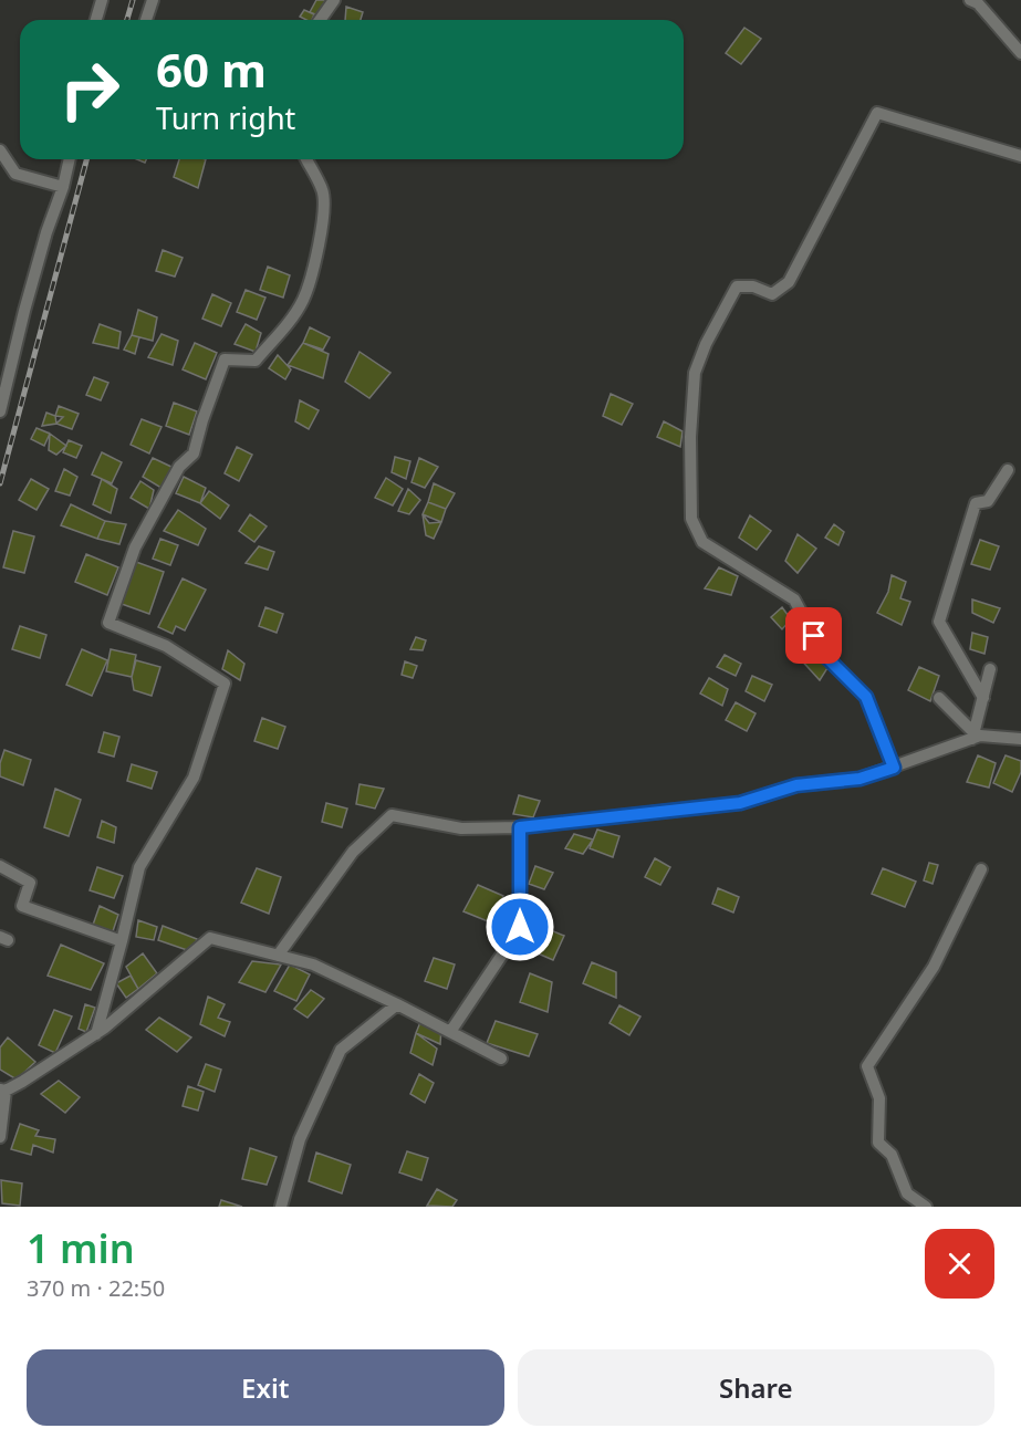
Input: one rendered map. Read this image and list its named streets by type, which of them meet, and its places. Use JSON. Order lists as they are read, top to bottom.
{
  "page": {
    "turn": ["60 m", "Turn right"],
    "heading": ["1 min", "370 m · 22:50"],
    "buttons": ["Exit", "Share"]
  }
}
